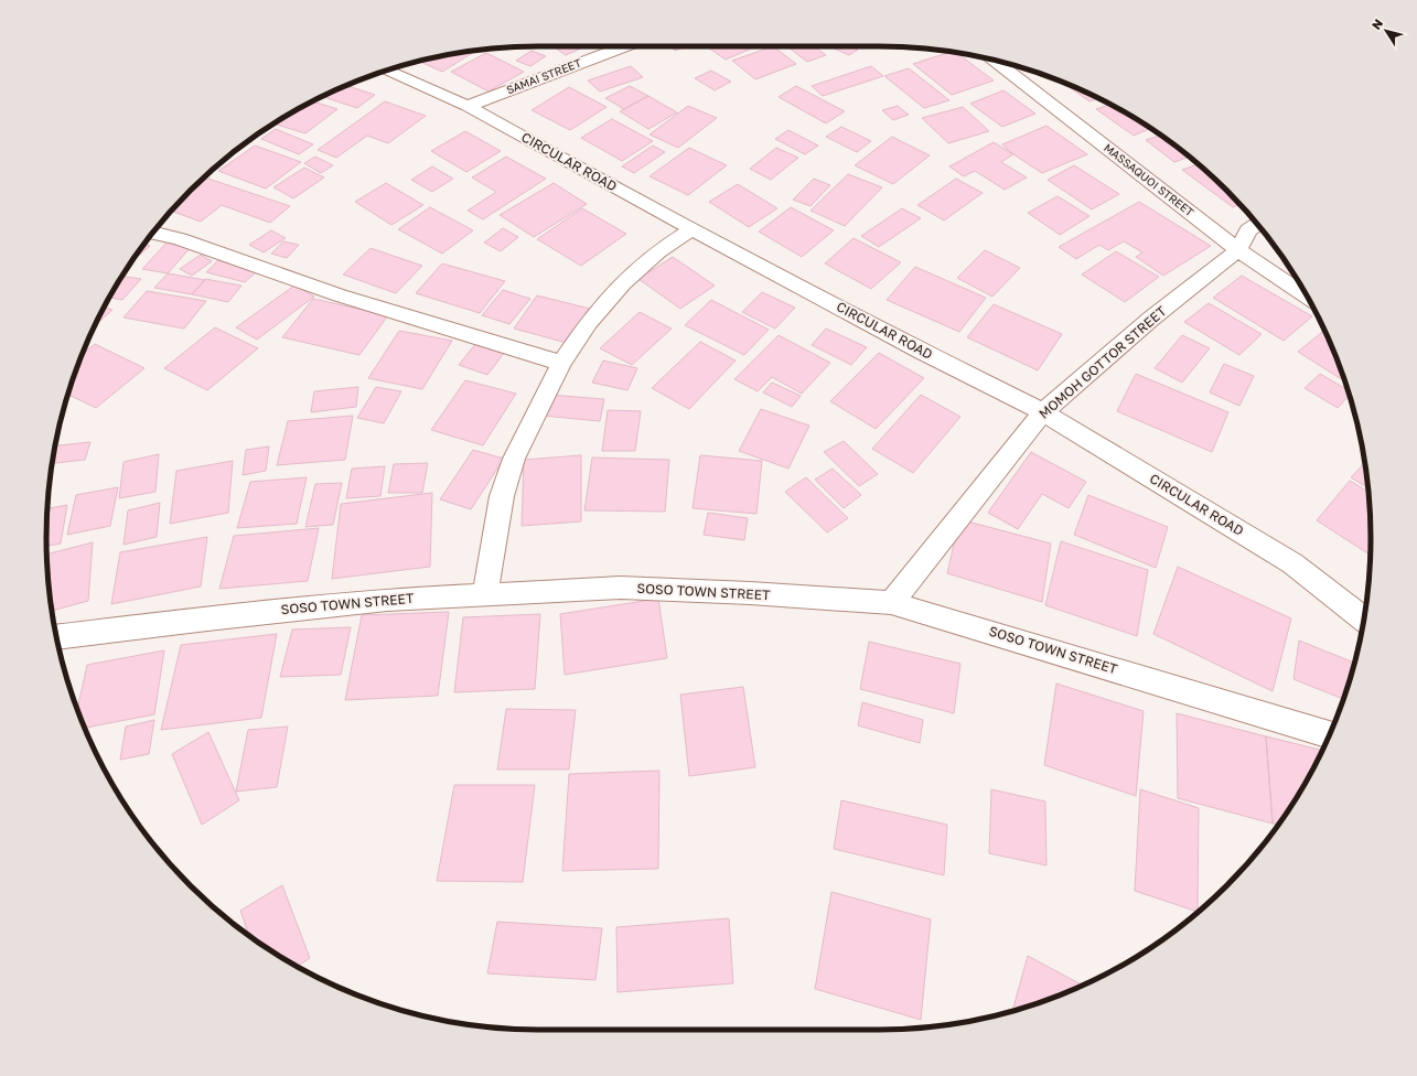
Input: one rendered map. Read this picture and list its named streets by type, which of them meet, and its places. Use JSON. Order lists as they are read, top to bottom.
{
  "streets": {
    "street": [
      "SAMAI STREET",
      "CIRCULAR ROAD",
      "MASSAQUOI STREET",
      "MOMOH GOTTOR STREET",
      "SOSO TOWN STREET"
    ]
  },
  "crossings": [
    ["SAMAI STREET", "CIRCULAR ROAD"],
    ["CIRCULAR ROAD", "MOMOH GOTTOR STREET"],
    ["MASSAQUOI STREET", "MOMOH GOTTOR STREET"],
    ["MOMOH GOTTOR STREET", "SOSO TOWN STREET"]
  ],
  "north": "top left"
}
